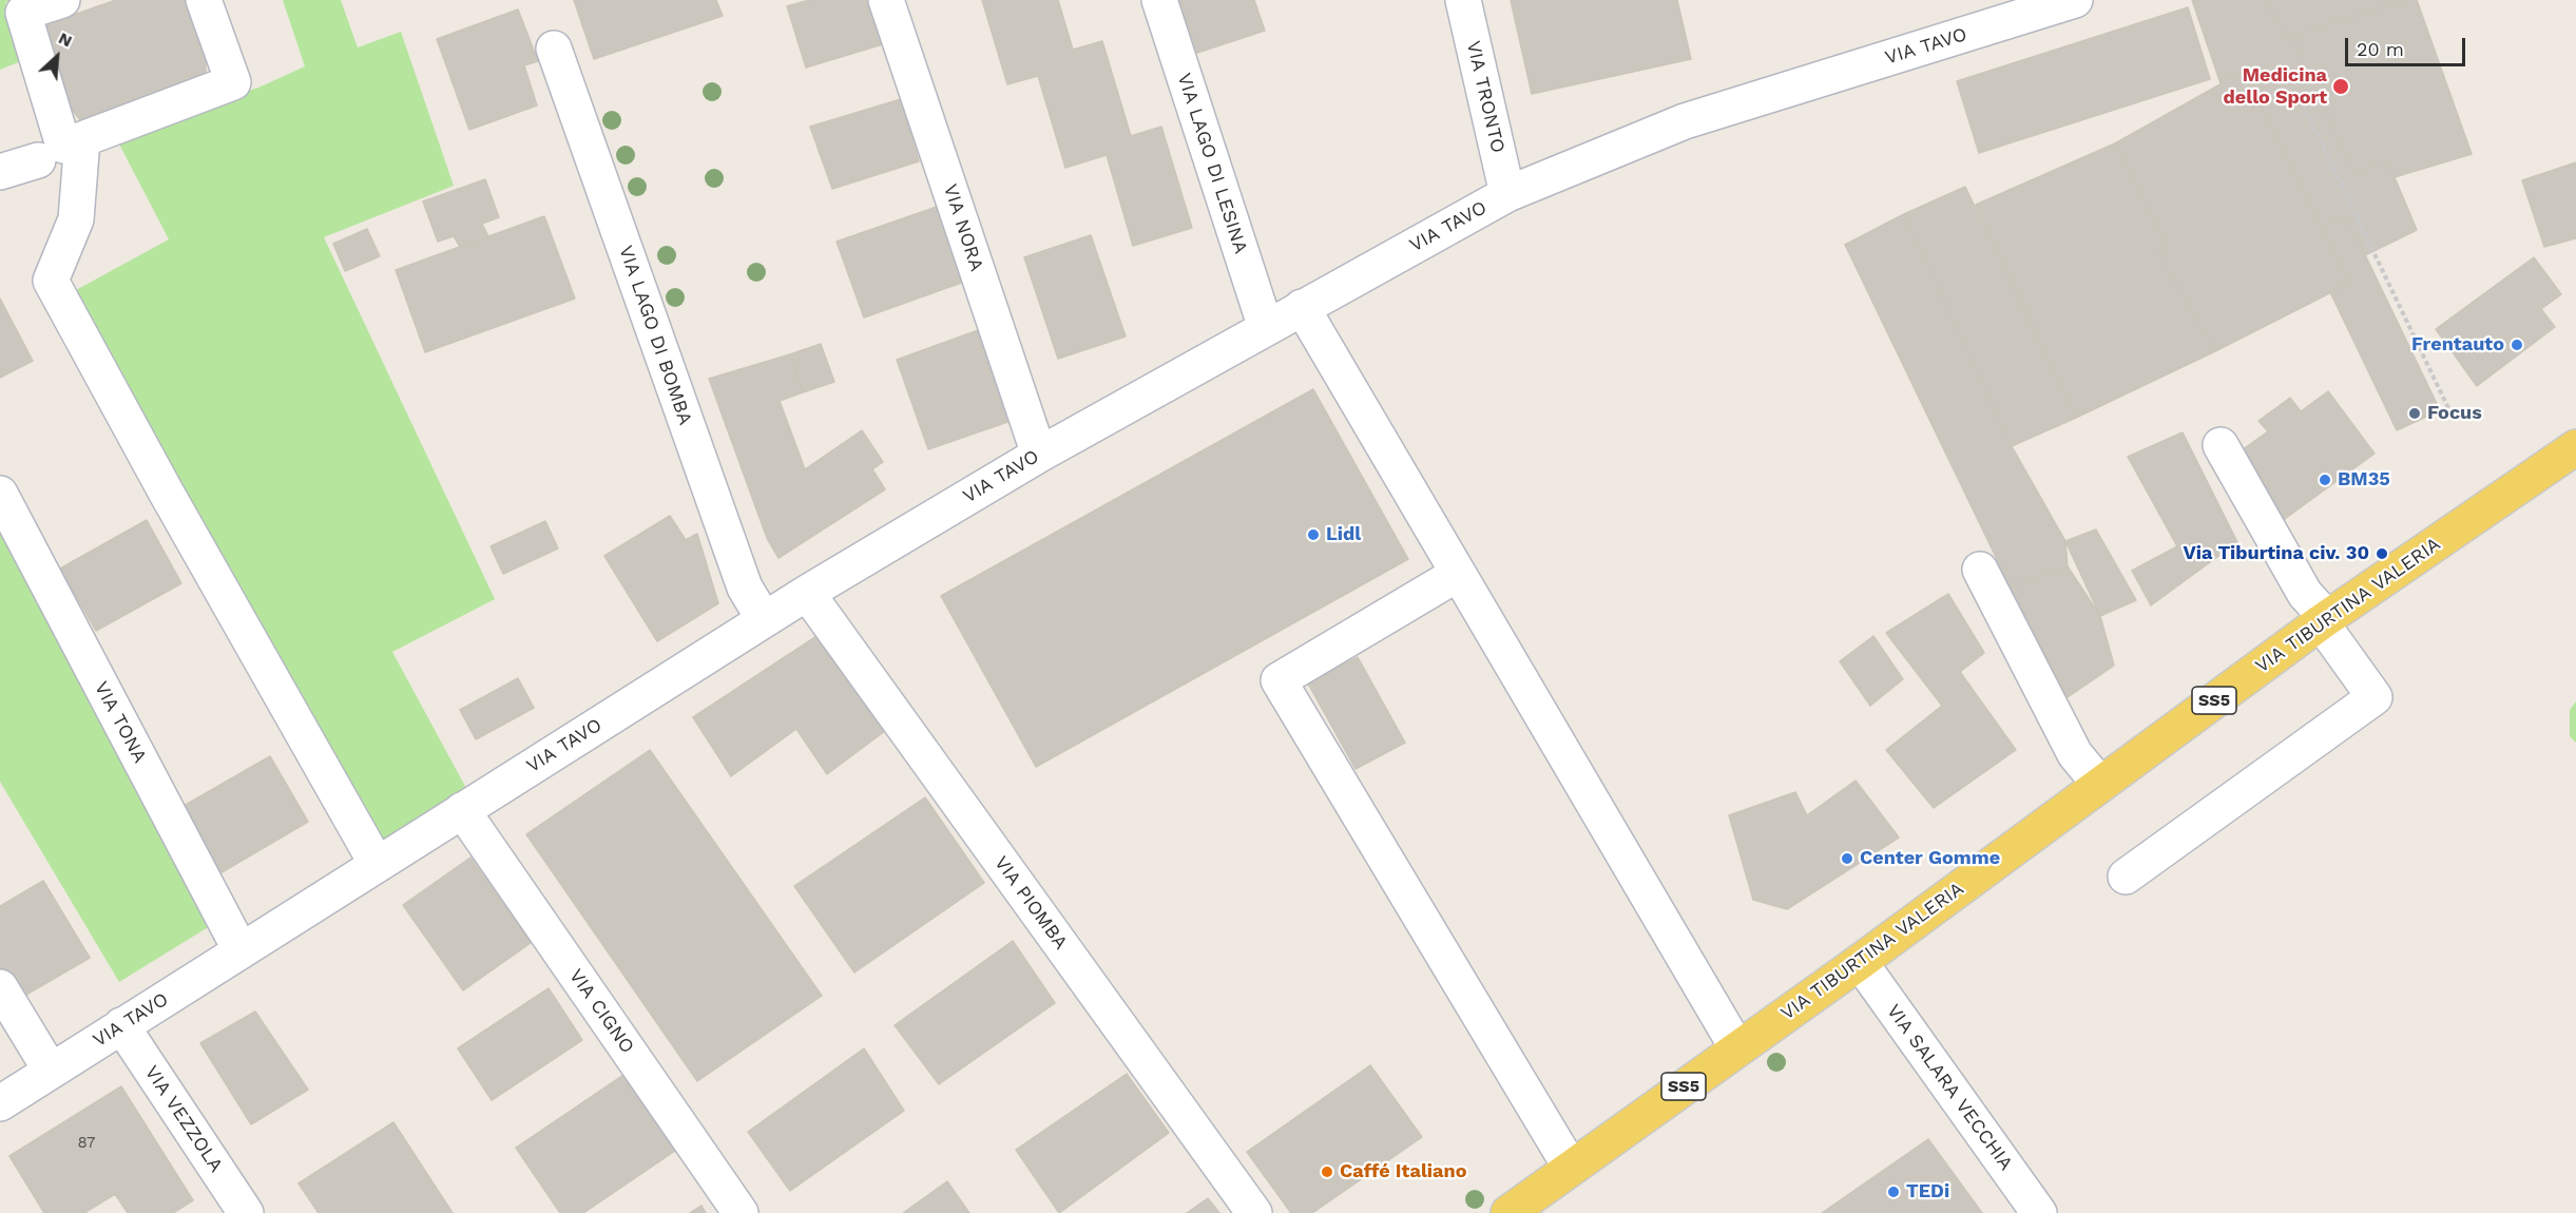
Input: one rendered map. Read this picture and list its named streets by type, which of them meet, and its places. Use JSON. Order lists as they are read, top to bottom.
{
  "streets": {
    "main road": ["VIA TIBURTINA VALERIA", "SS5"],
    "street": [
      "VIA TAVO",
      "VIA TRONTO",
      "VIA LAGO DI LESINA",
      "VIA NORA",
      "VIA LAGO DI BOMBA",
      "VIA TONA",
      "VIA PIOMBA",
      "VIA CIGNO",
      "VIA SALARA VECCHIA",
      "VIA VEZZOLA"
    ]
  },
  "crossings": [
    ["VIA TAVO", "VIA TRONTO"],
    ["VIA TAVO", "VIA LAGO DI LESINA"],
    ["VIA TAVO", "VIA NORA"],
    ["VIA TAVO", "VIA LAGO DI BOMBA"],
    ["VIA TAVO", "VIA TONA"],
    ["VIA TAVO", "VIA PIOMBA"],
    ["VIA TAVO", "VIA CIGNO"],
    ["VIA TAVO", "VIA VEZZOLA"],
    ["VIA TIBURTINA VALERIA", "VIA SALARA VECCHIA"]
  ],
  "places": [
    "Medicina dello Sport",
    "Frentauto",
    "Focus",
    "BM35",
    "Lidl",
    "Via Tiburtina civ. 30",
    "Center Gomme",
    "Caffé Italiano",
    "TEDi"
  ],
  "house_numbers": ["87"],
  "scale_bar": "20 m",
  "north": "top right"
}
